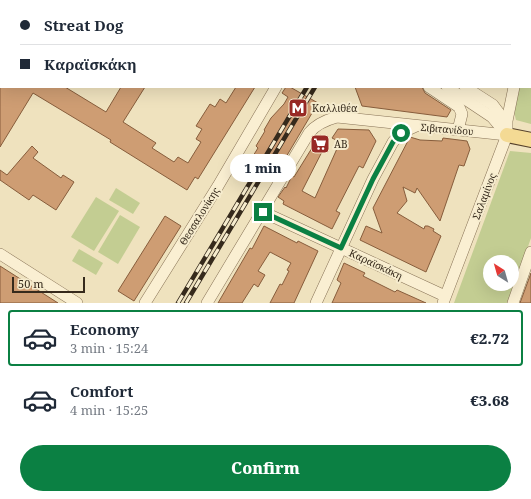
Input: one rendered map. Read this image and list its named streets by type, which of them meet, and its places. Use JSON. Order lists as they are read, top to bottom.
{
  "streets": {
    "main road": ["Σιβιτανίδου"],
    "street": ["Σαλαμίνος", "Θεσσαλονίκης", "Καραϊσκάκη"]
  },
  "crossings": [
    ["Σιβιτανίδου", "Σαλαμίνος"],
    ["Σιβιτανίδου", "Καραϊσκάκη"],
    ["Σαλαμίνος", "Καραϊσκάκη"]
  ],
  "places": {
    "metro station": ["Καλλιθέα"],
    "supermarket": ["ΑΒ"]
  },
  "scale_bar": "50 m",
  "north": "top left",
  "page": {
    "banner": ["Streat Dog", "Καραϊσκάκη"],
    "bubble": "1 min",
    "scale": "50 m",
    "list": [
      {
        "name": "Economy",
        "note": "3 min · 15:24",
        "value": "€2.72"
      },
      {
        "name": "Comfort",
        "note": "4 min · 15:25",
        "value": "€3.68"
      }
    ],
    "buttons": "Confirm"
  }
}
